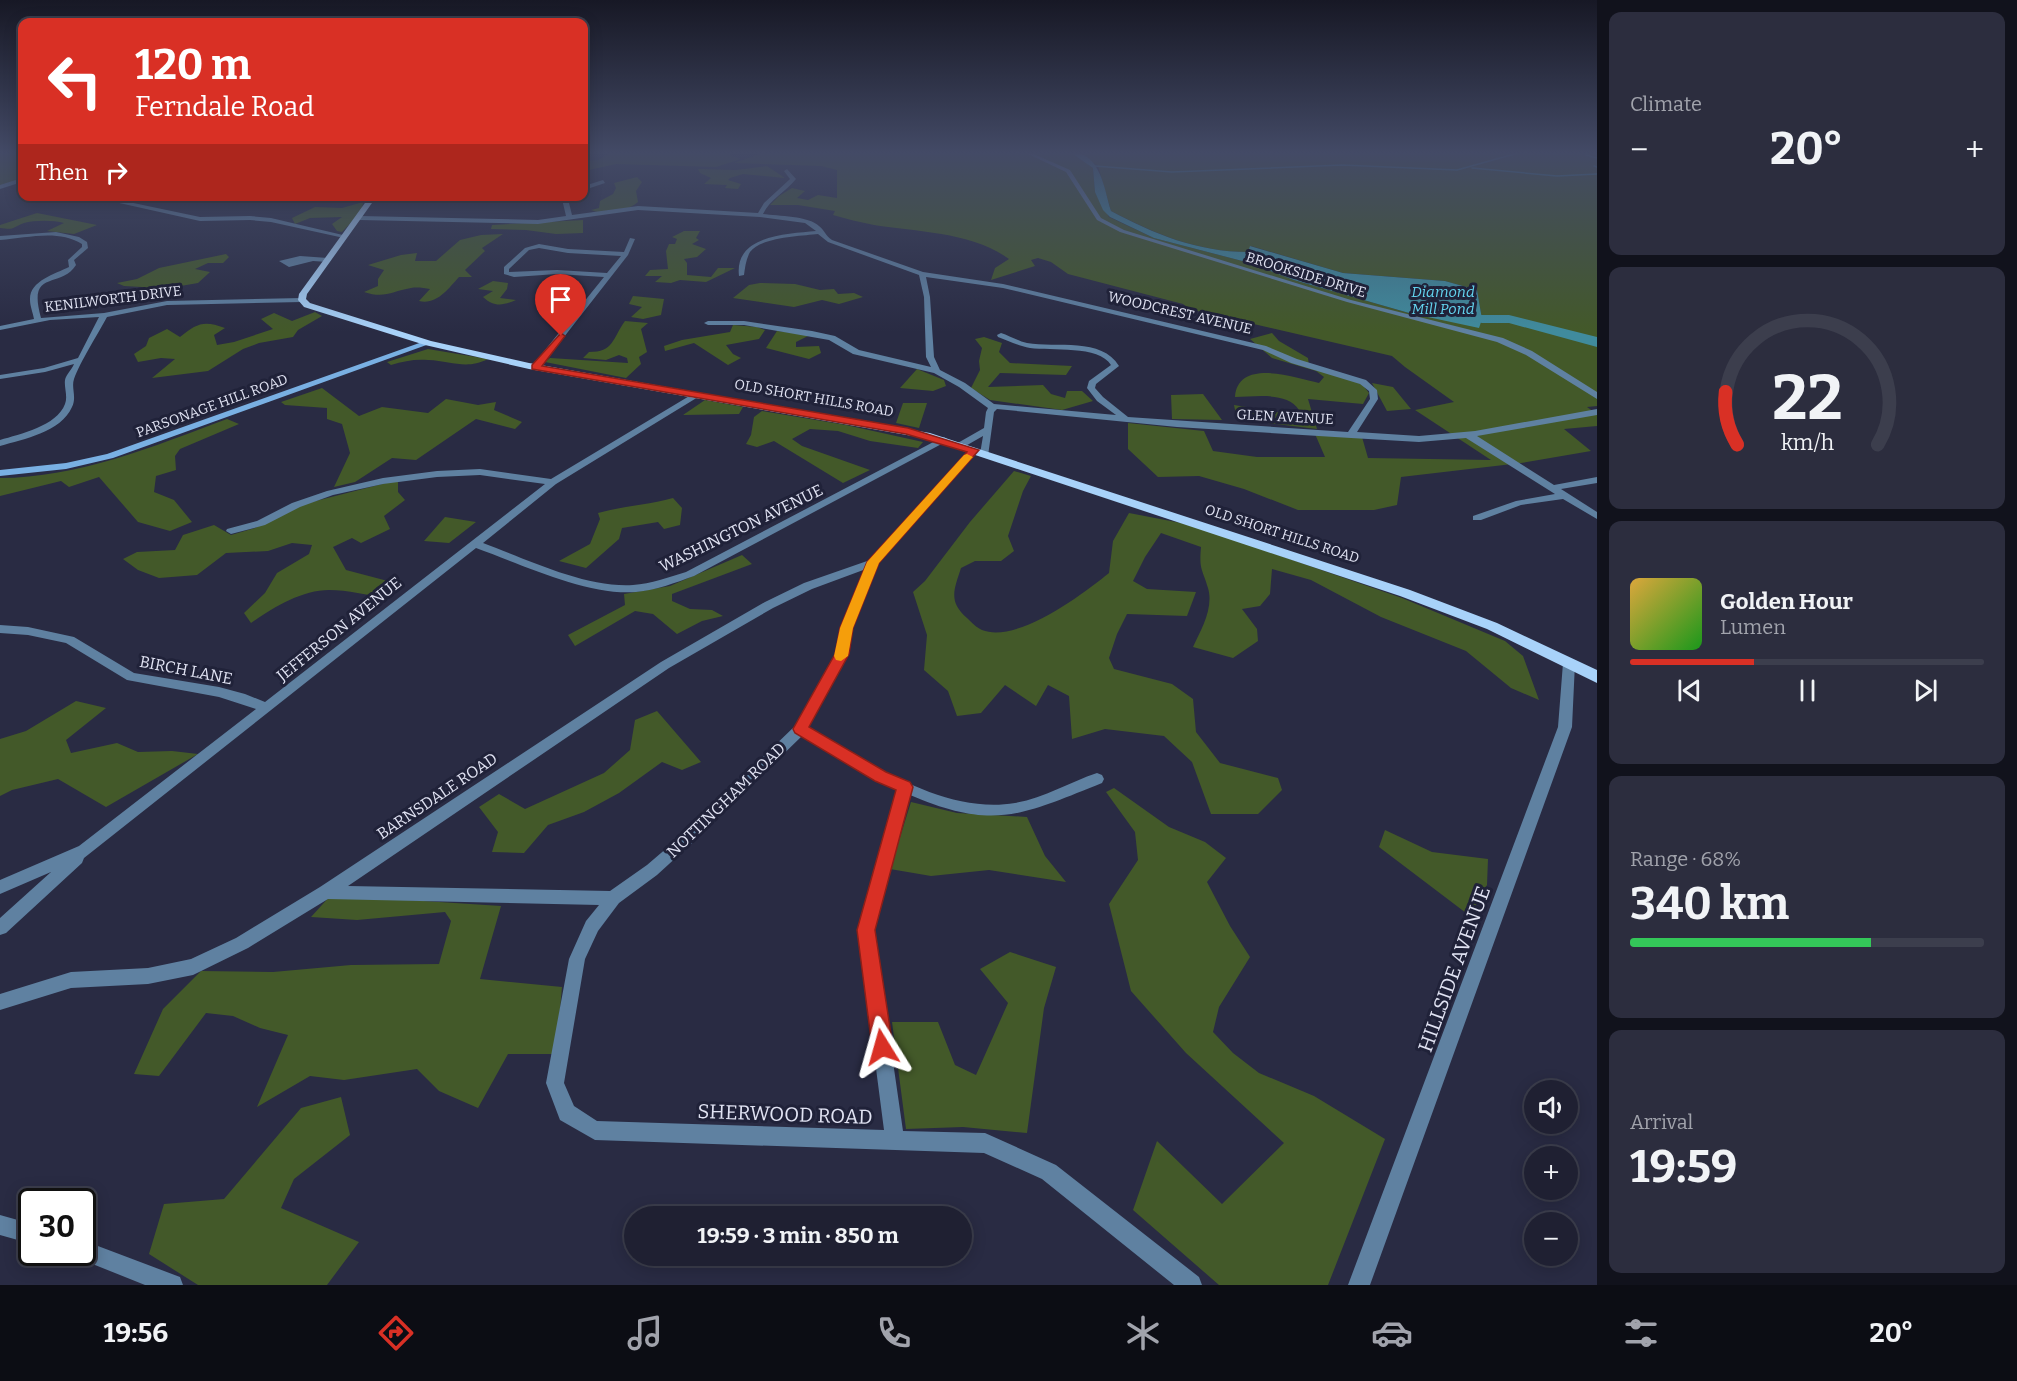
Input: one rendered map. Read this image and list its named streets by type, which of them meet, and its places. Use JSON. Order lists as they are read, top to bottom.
{
  "streets": {
    "main road": ["OLD SHORT HILLS ROAD"],
    "street": [
      "BROOKSIDE DRIVE",
      "KENILWORTH DRIVE",
      "WOODCREST AVENUE",
      "PARSONAGE HILL ROAD",
      "GLEN AVENUE",
      "WASHINGTON AVENUE",
      "JEFFERSON AVENUE",
      "BIRCH LANE",
      "BARNSDALE ROAD",
      "NOTTINGHAM ROAD",
      "HILLSIDE AVENUE",
      "SHERWOOD ROAD"
    ]
  },
  "crossings": [
    ["KENILWORTH DRIVE", "OLD SHORT HILLS ROAD"],
    ["WOODCREST AVENUE", "GLEN AVENUE"],
    ["OLD SHORT HILLS ROAD", "PARSONAGE HILL ROAD"],
    ["OLD SHORT HILLS ROAD", "WASHINGTON AVENUE"],
    ["OLD SHORT HILLS ROAD", "JEFFERSON AVENUE"],
    ["OLD SHORT HILLS ROAD", "NOTTINGHAM ROAD"],
    ["OLD SHORT HILLS ROAD", "HILLSIDE AVENUE"],
    ["WASHINGTON AVENUE", "JEFFERSON AVENUE"],
    ["JEFFERSON AVENUE", "BIRCH LANE"],
    ["BARNSDALE ROAD", "NOTTINGHAM ROAD"],
    ["NOTTINGHAM ROAD", "SHERWOOD ROAD"]
  ],
  "water": ["Diamond Mill Pond"],
  "page": {
    "tile": [
      "Climate",
      ["Range · 68%", "340 km"],
      ["Arrival", "19:59"]
    ],
    "turn": ["120 m", "Ferndale Road"],
    "heat": ["−", "20°", "+"],
    "then": "Then",
    "song": ["Golden Hour", "Lumen"],
    "map_buttons": ["+", "−"],
    "limit": "30",
    "trip": "19:59 · 3 min · 850 m",
    "tabs": ["19:56", "20°"],
    "gauge": ["22", "km/h"]
  }
}
